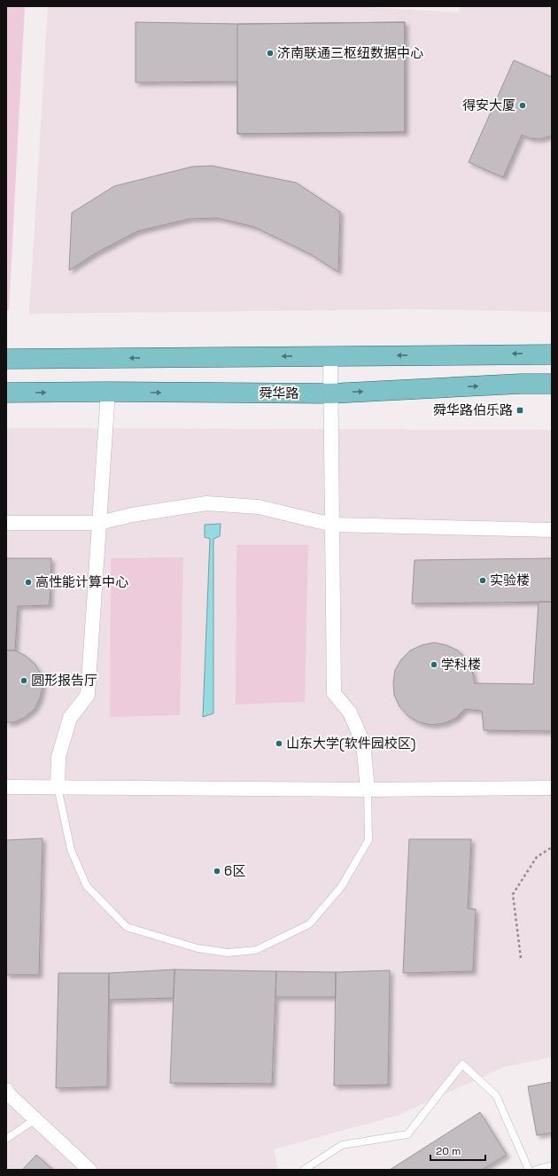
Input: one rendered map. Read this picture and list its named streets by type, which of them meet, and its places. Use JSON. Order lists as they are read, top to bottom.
{
  "streets": {
    "main road": ["舜华路"]
  },
  "places": {
    "other": [
      "济南联通三枢纽数据中心",
      "得安大厦",
      "实验楼",
      "高性能计算中心",
      "学科楼",
      "圆形报告厅",
      "山东大学(软件园校区)",
      "6区"
    ],
    "transit": ["舜华路伯乐路"]
  },
  "scale_bar": "20 m"
}
